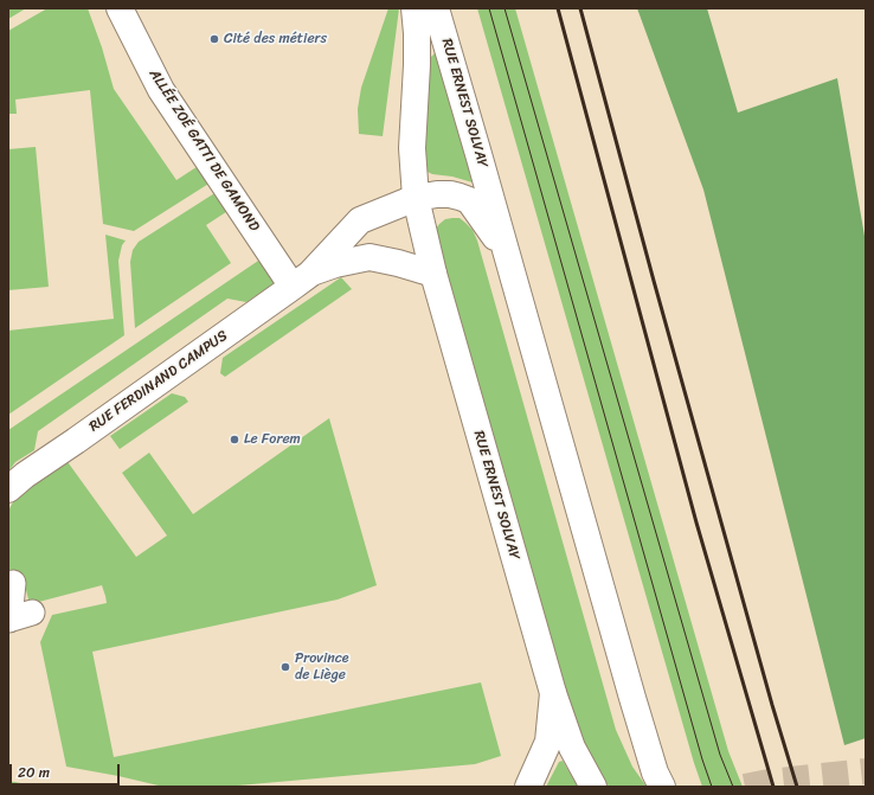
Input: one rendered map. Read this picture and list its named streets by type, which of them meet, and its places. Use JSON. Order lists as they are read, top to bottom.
{
  "streets": {
    "main road": ["RUE ERNEST SOLVAY", "ALLÉE ZOÉ GATTI DE GAMOND", "RUE FERDINAND CAMPUS"]
  },
  "crossings": [
    ["ALLÉE ZOÉ GATTI DE GAMOND", "RUE FERDINAND CAMPUS"]
  ],
  "places": ["Cité des métiers", "Le Forem", "Province de Liège"],
  "scale_bar": "20 m"
}
